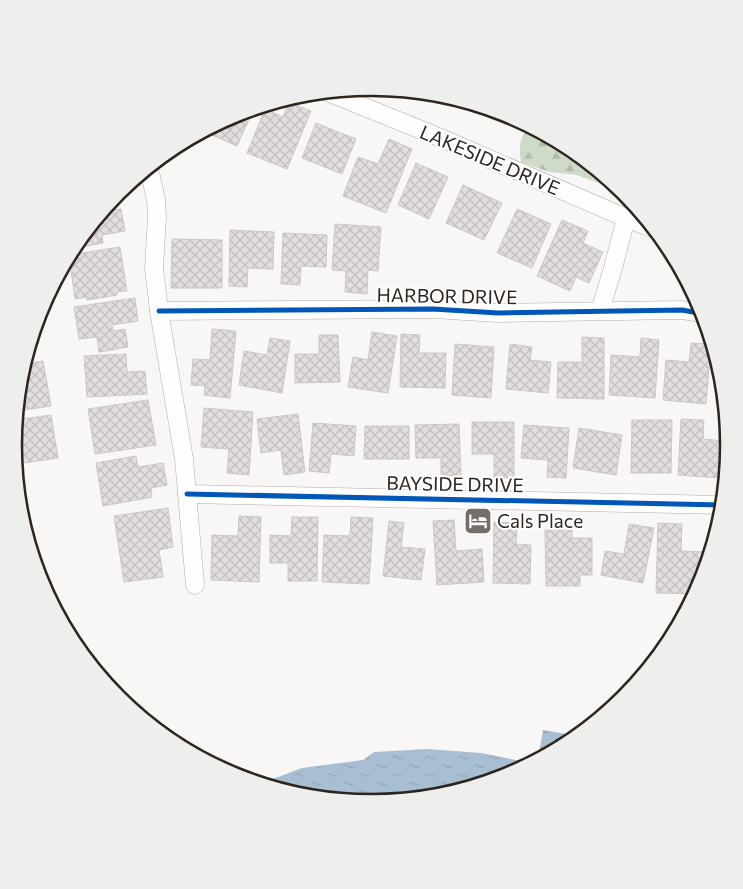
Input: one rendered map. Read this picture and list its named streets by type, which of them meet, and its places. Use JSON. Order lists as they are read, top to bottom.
{
  "streets": {
    "street": ["LAKESIDE DRIVE", "HARBOR DRIVE", "BAYSIDE DRIVE"]
  },
  "places": {
    "hotel": ["Cals Place"]
  }
}
